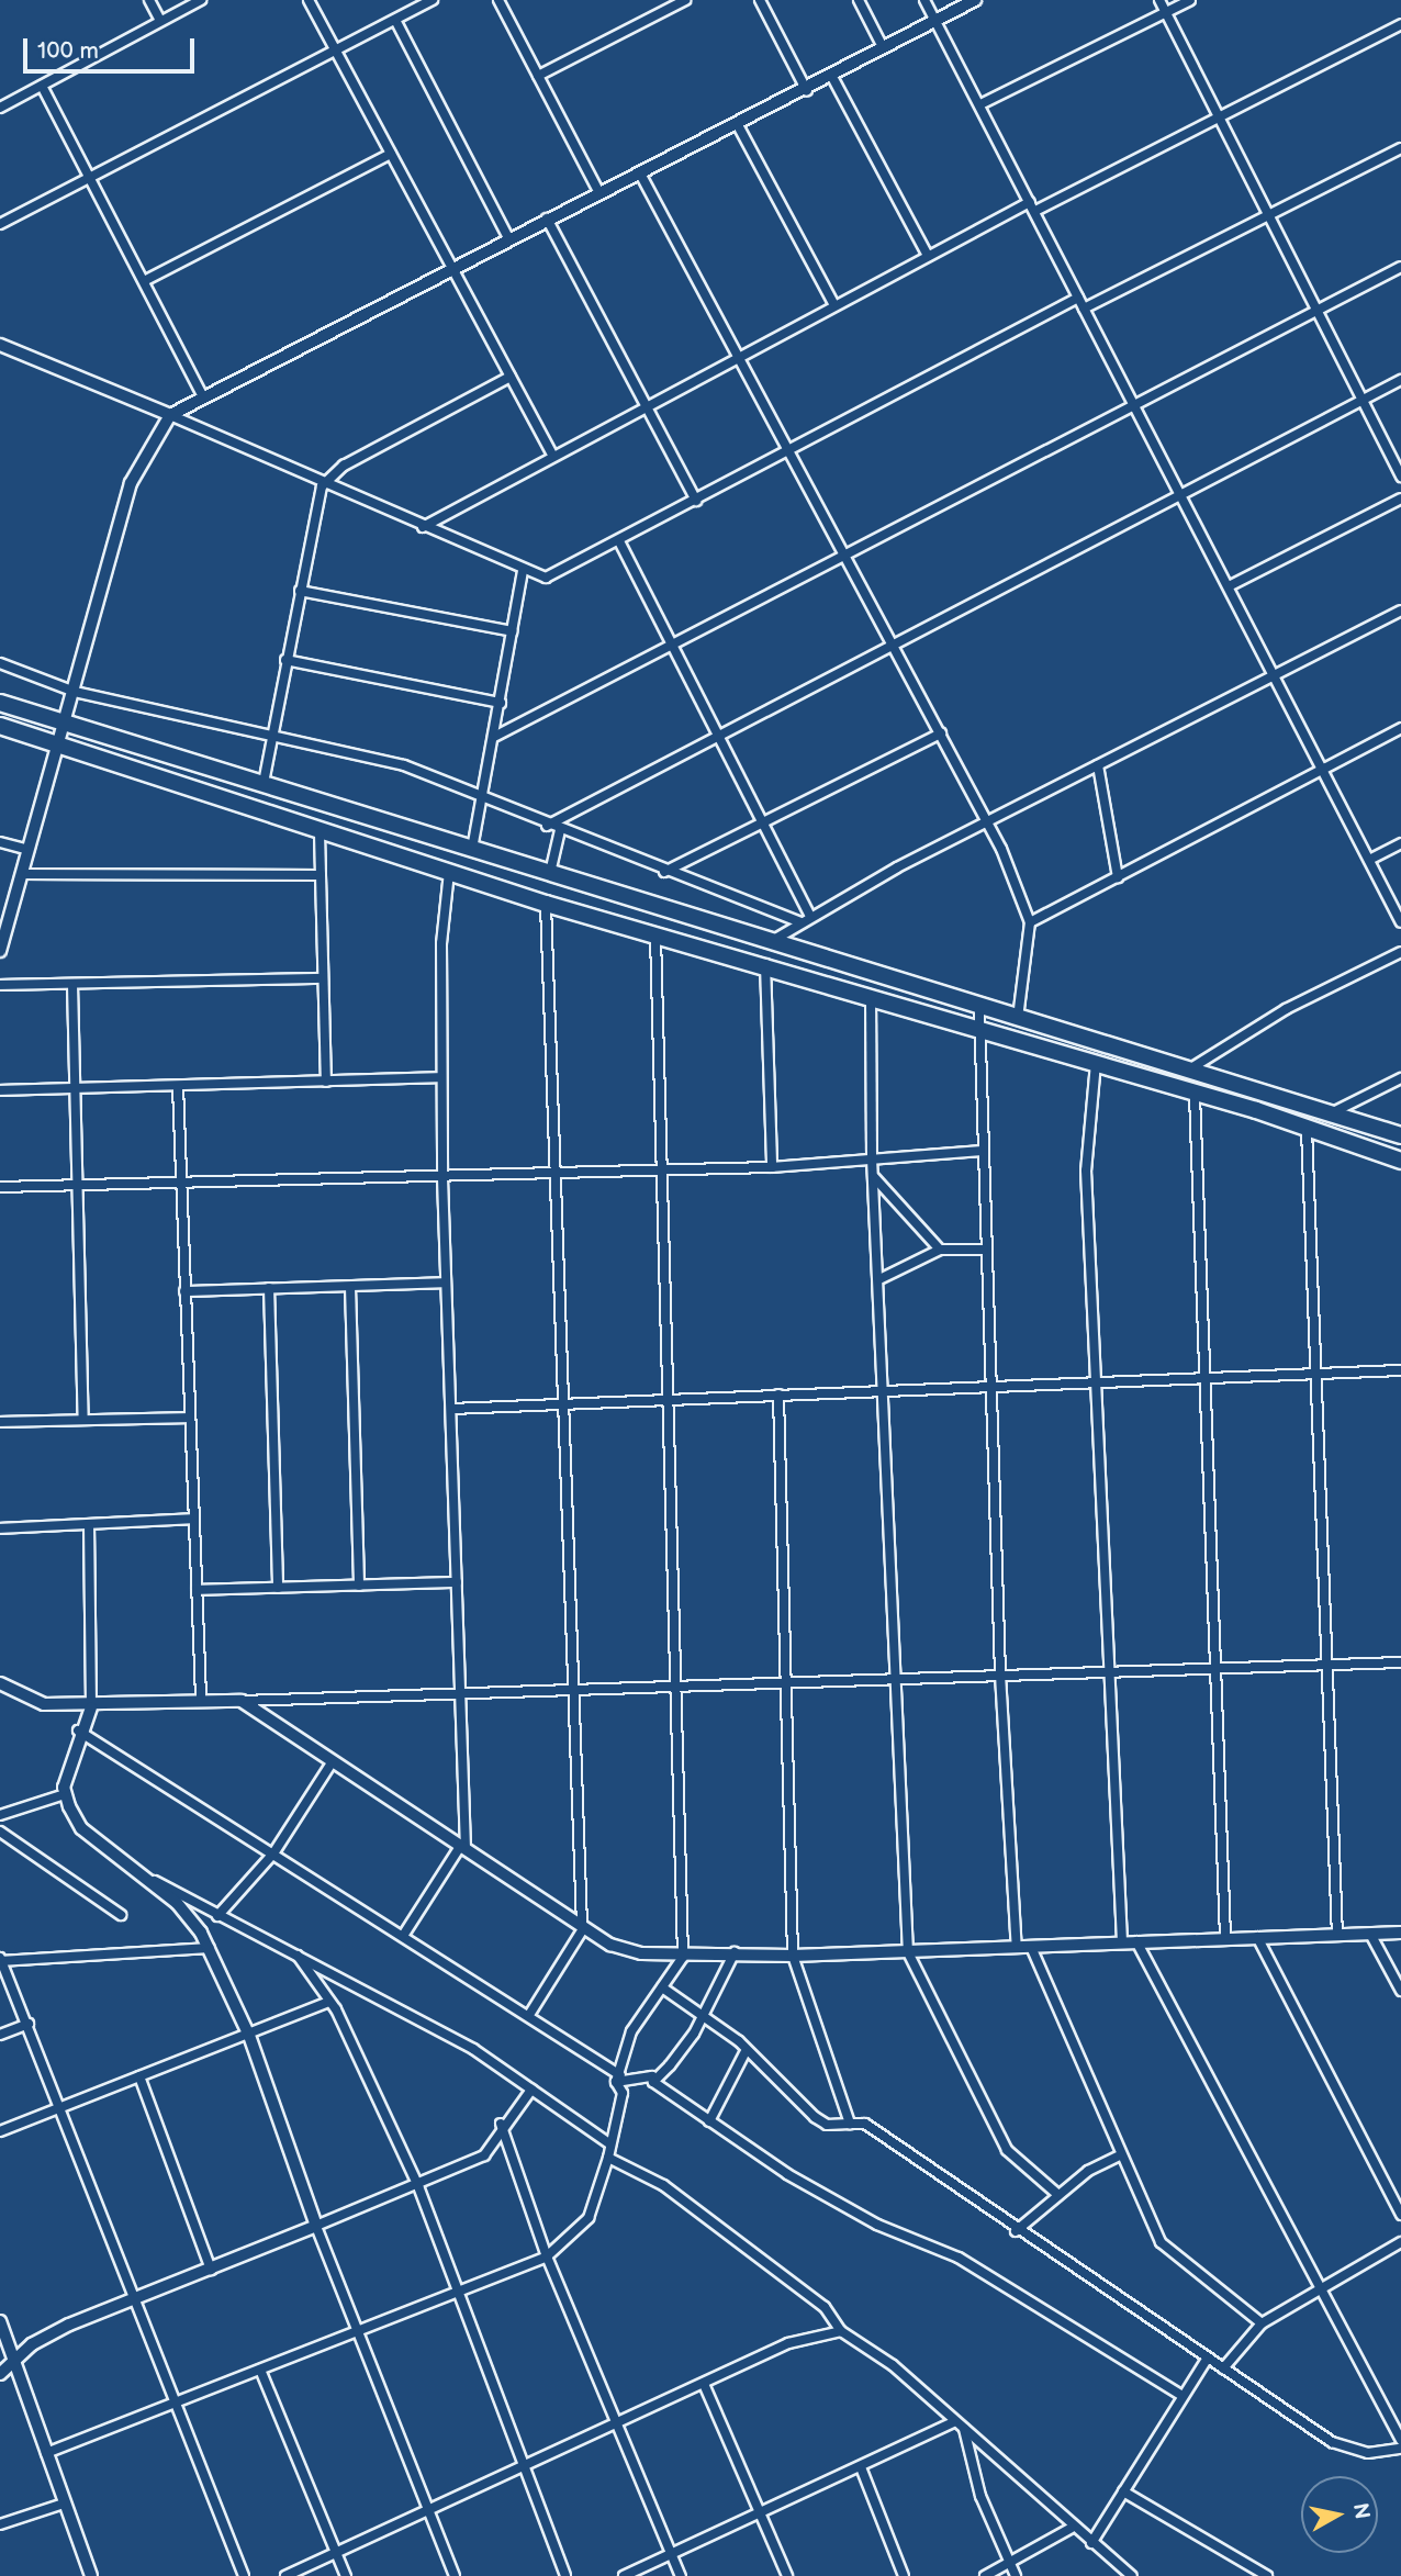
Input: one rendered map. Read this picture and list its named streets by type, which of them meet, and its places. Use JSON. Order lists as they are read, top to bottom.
{
  "scale_bar": "100 m",
  "north": "right"
}
